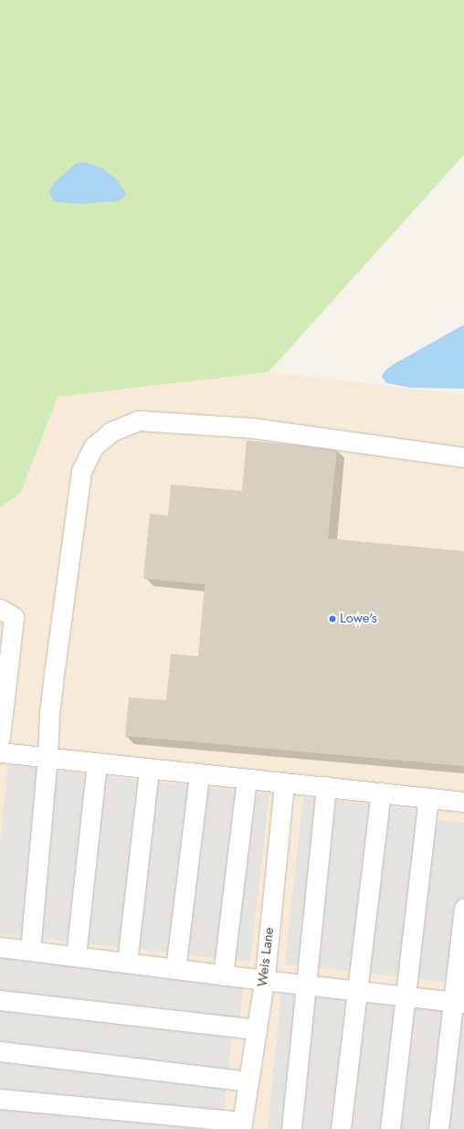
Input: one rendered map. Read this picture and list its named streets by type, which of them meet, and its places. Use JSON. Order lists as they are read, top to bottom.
{
  "streets": {
    "street": ["Weis Lane"]
  },
  "places": ["Lowe's"]
}
